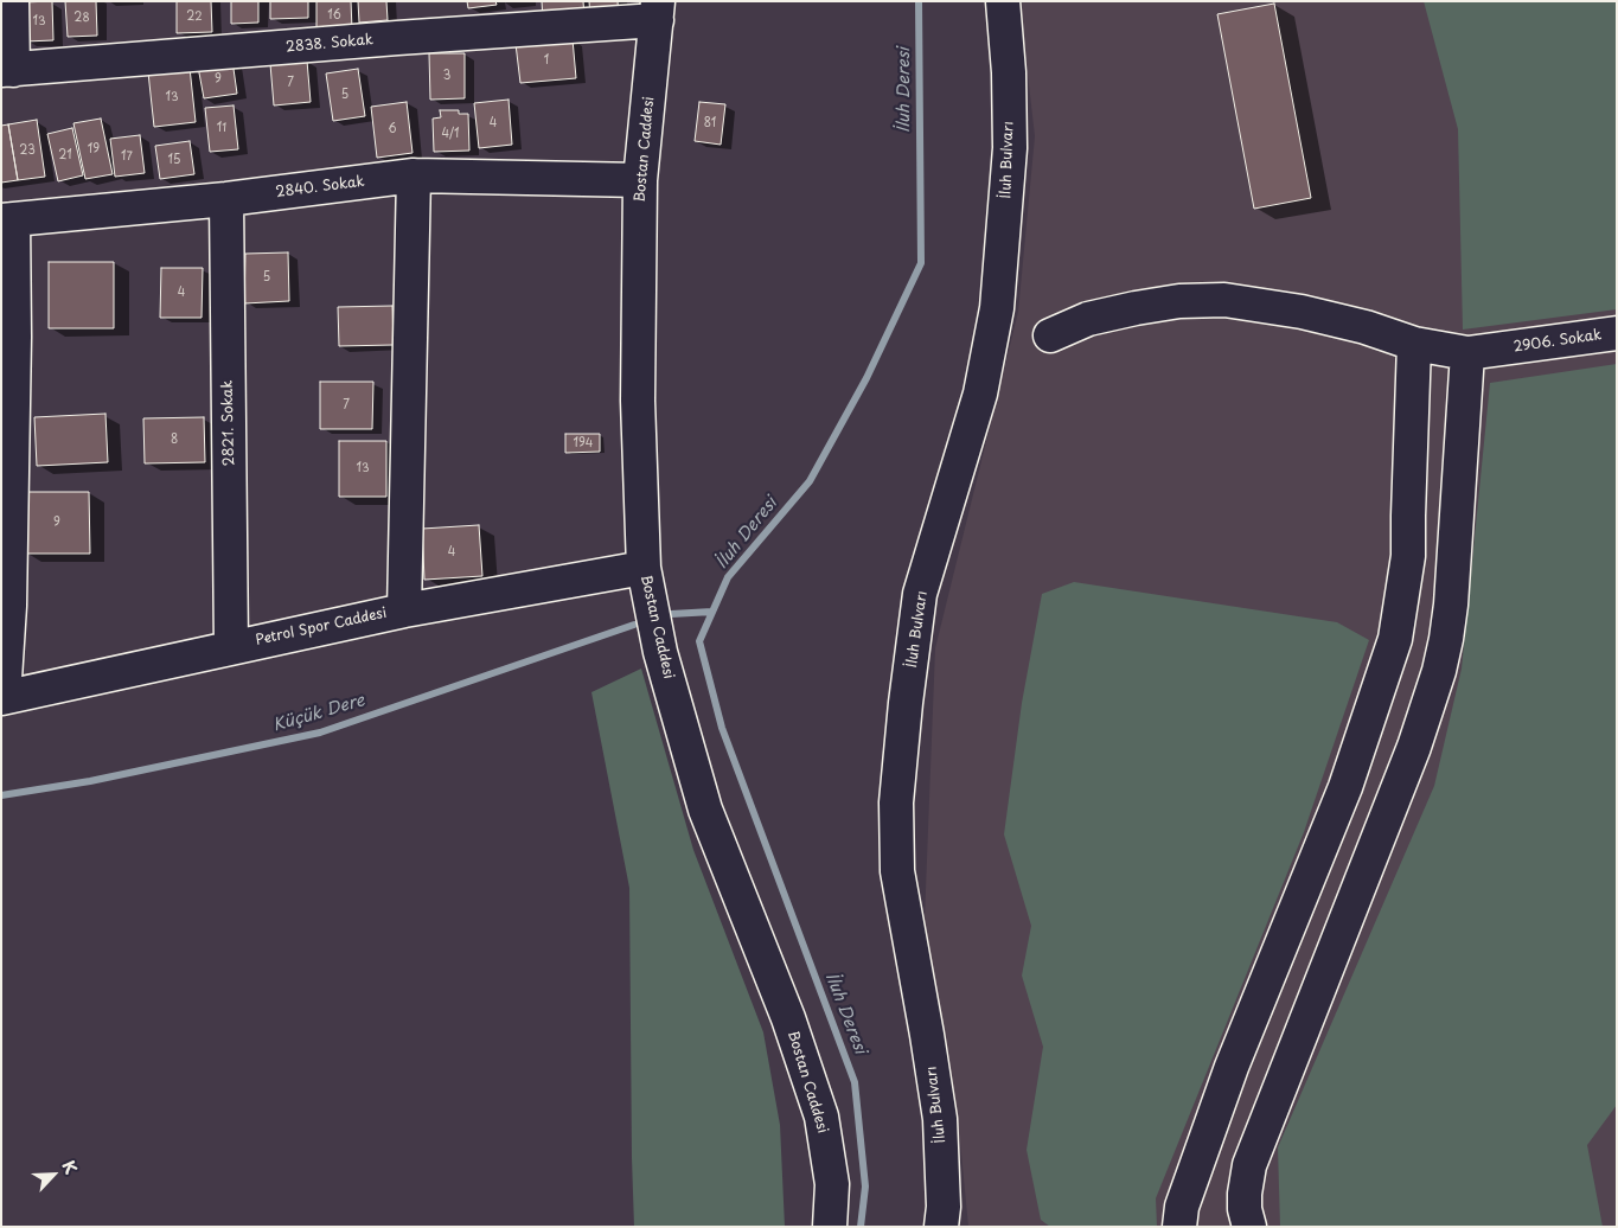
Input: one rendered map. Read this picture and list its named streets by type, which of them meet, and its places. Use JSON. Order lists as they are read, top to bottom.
{
  "streets": {
    "street": [
      "2838. Sokak",
      "Bostan Caddesi",
      "İluh Bulvarı",
      "2840. Sokak",
      "2906. Sokak",
      "2821. Sokak",
      "Petrol Spor Caddesi"
    ]
  },
  "crossings": [
    ["2838. Sokak", "Bostan Caddesi"],
    ["Bostan Caddesi", "2840. Sokak"],
    ["Bostan Caddesi", "Petrol Spor Caddesi"],
    ["2840. Sokak", "2821. Sokak"],
    ["2821. Sokak", "Petrol Spor Caddesi"]
  ],
  "water": ["İluh Deresi", "Küçük Dere"],
  "house_numbers": [
    "16",
    "22",
    "28",
    "13",
    "1",
    "3",
    "9",
    "7",
    "5",
    "13",
    "4",
    "81",
    "11",
    "6",
    "4/1",
    "19",
    "23",
    "21",
    "17",
    "15",
    "5",
    "4",
    "7",
    "8",
    "194",
    "13",
    "9",
    "4"
  ],
  "north": "top right"
}
